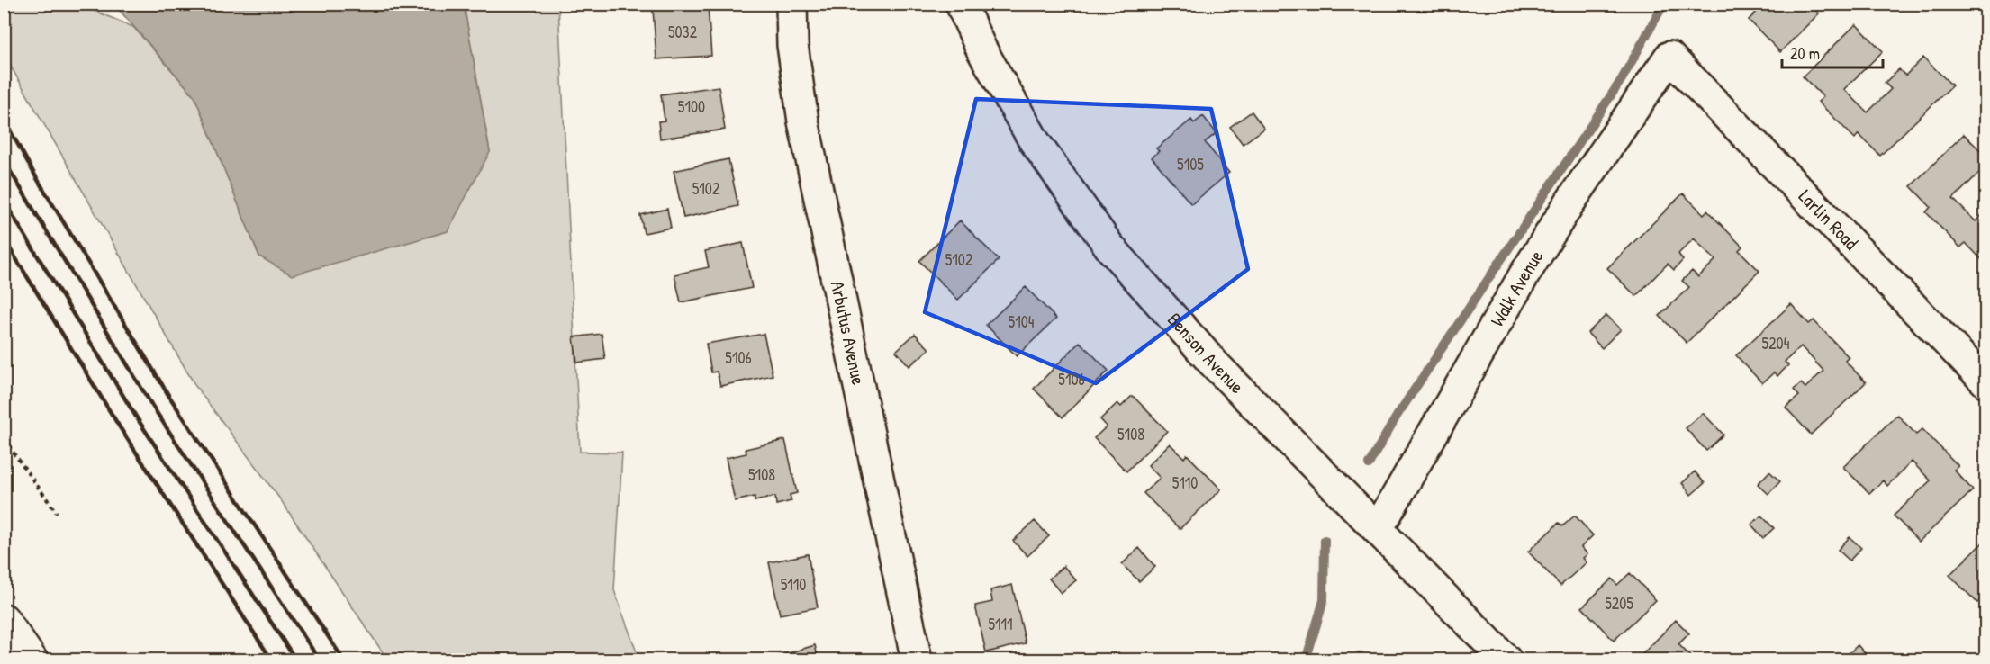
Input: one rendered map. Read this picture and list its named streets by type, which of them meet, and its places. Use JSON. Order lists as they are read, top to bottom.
{
  "streets": {
    "street": [
      "Larlin Road",
      "Walk Avenue",
      "Arbutus Avenue",
      "Benson Avenue"
    ]
  },
  "crossings": [
    ["Larlin Road", "Walk Avenue"],
    ["Walk Avenue", "Benson Avenue"]
  ],
  "house_numbers": [
    "5032",
    "5100",
    "5105",
    "5102",
    "5102",
    "5104",
    "5204",
    "5106",
    "5106",
    "5108",
    "5108",
    "5110",
    "5110",
    "5205",
    "5111"
  ],
  "scale_bar": "20 m"
}
